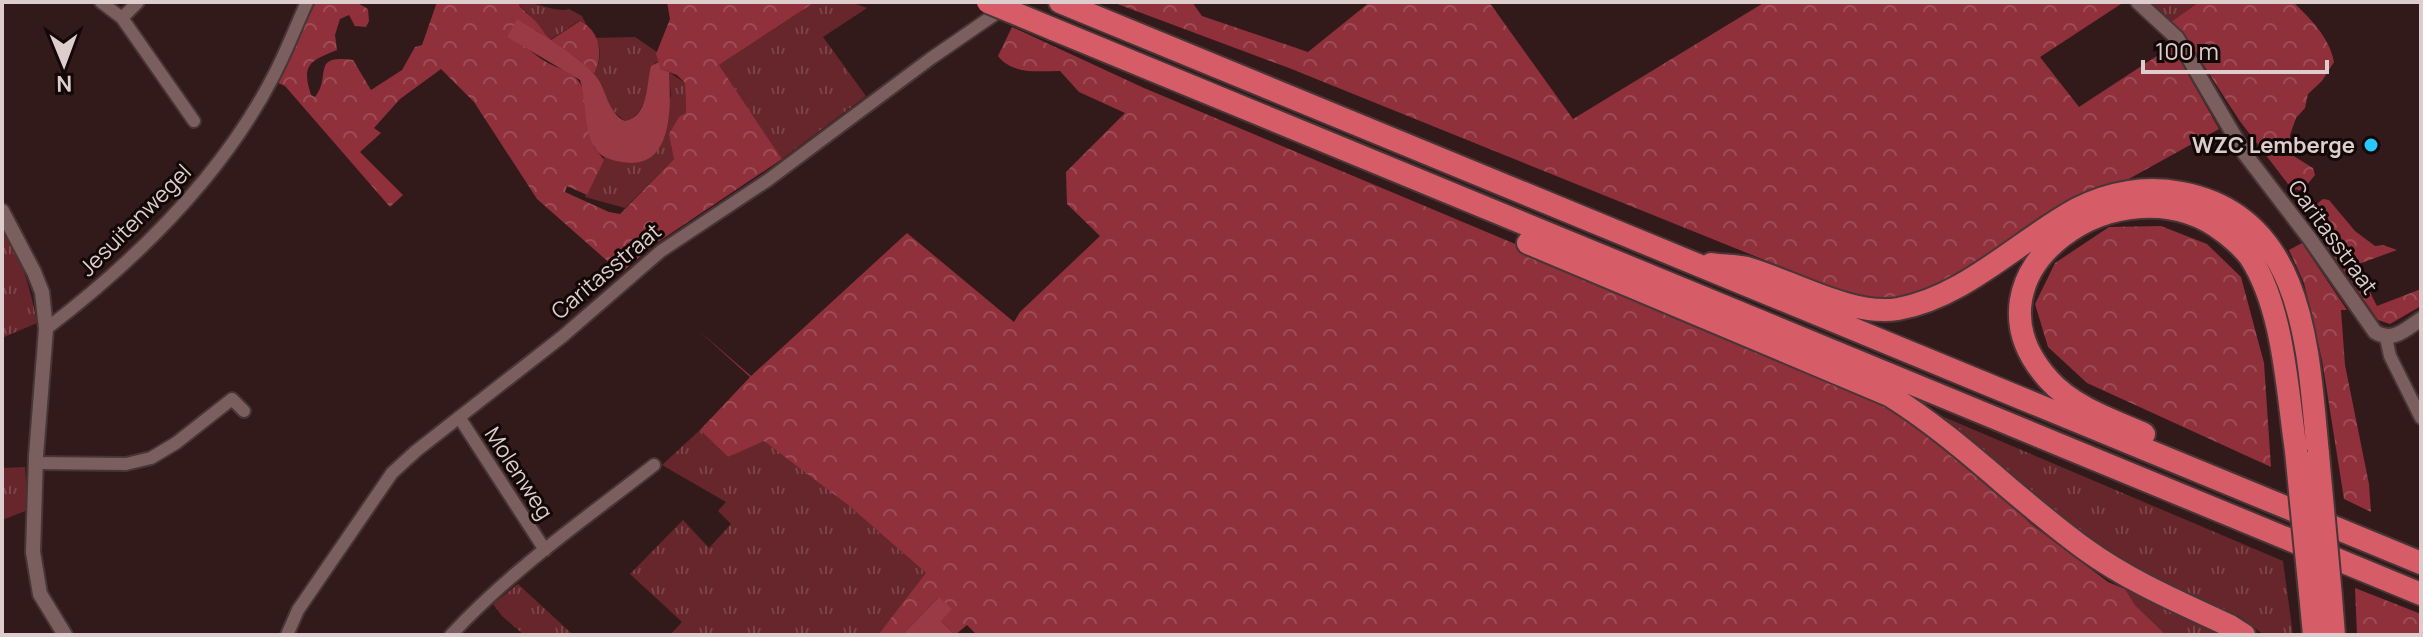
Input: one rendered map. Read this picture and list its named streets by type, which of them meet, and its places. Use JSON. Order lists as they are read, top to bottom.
{
  "streets": {
    "street": ["Jesuitenwegel", "Caritasstraat", "Molenweg"]
  },
  "crossings": [
    ["Caritasstraat", "Molenweg"]
  ],
  "places": ["WZC Lemberge"],
  "scale_bar": "100 m",
  "north": "bottom"
}
